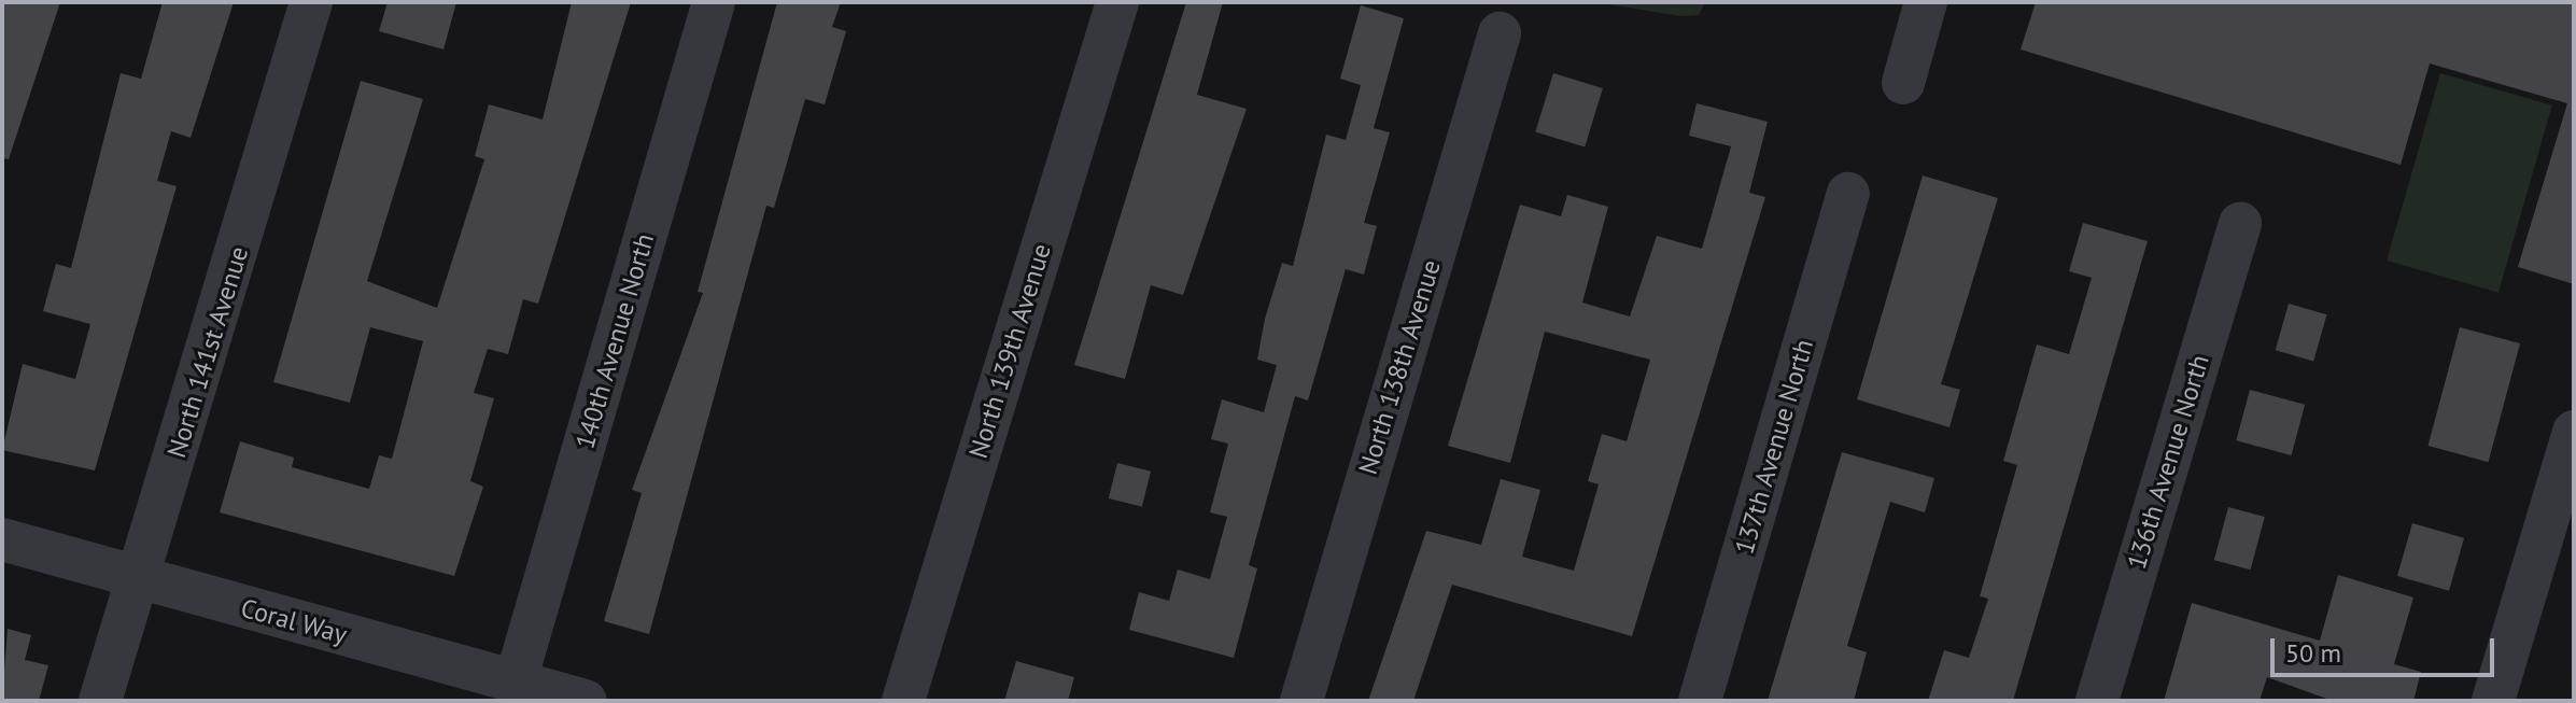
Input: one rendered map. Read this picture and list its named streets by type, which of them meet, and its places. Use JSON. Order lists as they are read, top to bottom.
{
  "streets": {
    "street": [
      "140th Avenue North",
      "North 139th Avenue",
      "North 141st Avenue",
      "North 138th Avenue",
      "137th Avenue North",
      "136th Avenue North",
      "Coral Way"
    ]
  },
  "crossings": [
    ["140th Avenue North", "Coral Way"],
    ["North 141st Avenue", "Coral Way"]
  ],
  "scale_bar": "50 m"
}
